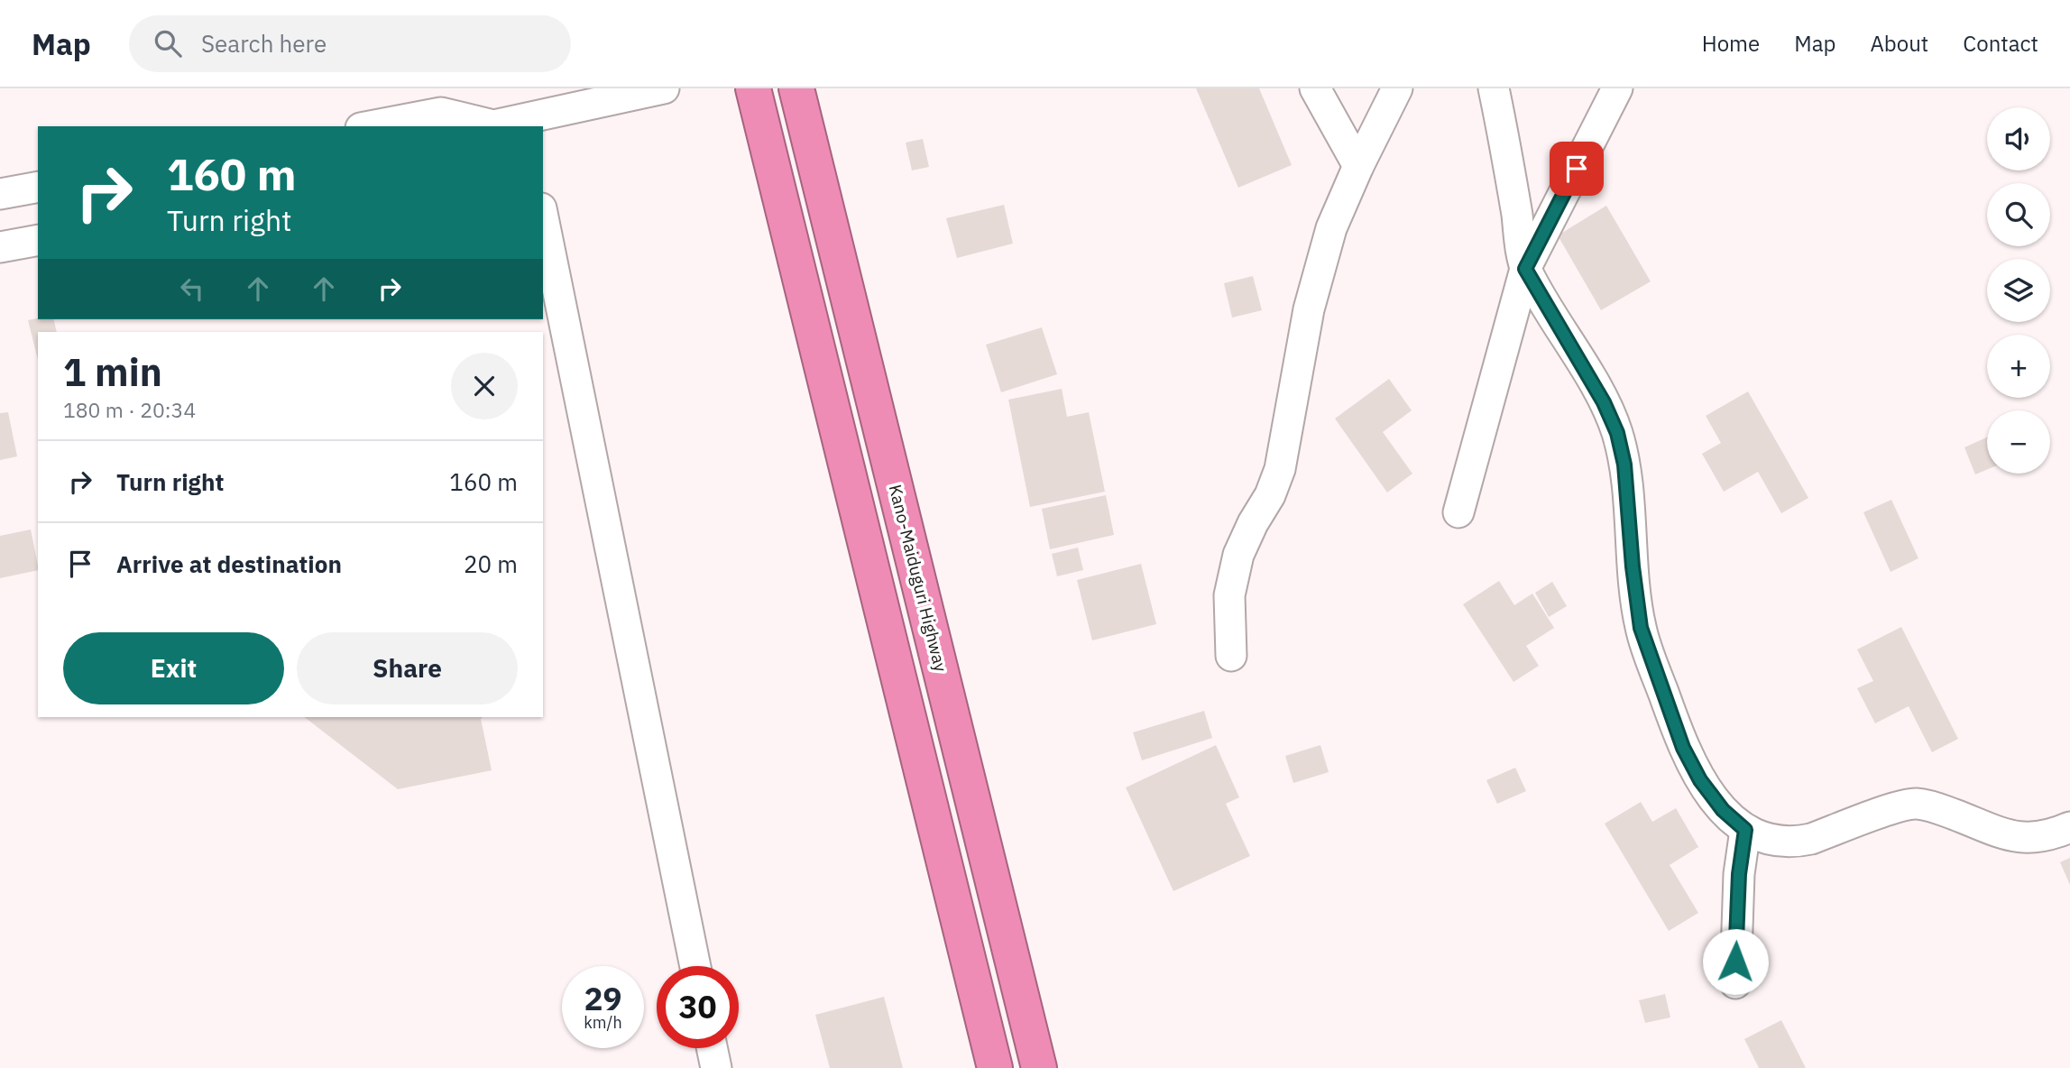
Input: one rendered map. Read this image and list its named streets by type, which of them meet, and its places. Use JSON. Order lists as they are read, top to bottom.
{
  "streets": {
    "highway": ["Kano-Maiduguri Highway"]
  },
  "page": {
    "header": "Map",
    "search": "Search here",
    "nav": [
      "Home",
      "Map",
      "About",
      "Contact"
    ],
    "map_buttons": ["+", "−"],
    "turn": ["160 m", "Turn right"],
    "heading": ["1 min", "180 m · 20:34"],
    "list": [
      {
        "name": "Turn right",
        "value": "160 m"
      },
      {
        "name": "Arrive at destination",
        "value": "20 m"
      }
    ],
    "buttons": ["Exit", "Share"],
    "speed": "29 km/h",
    "limit": "30"
  }
}
